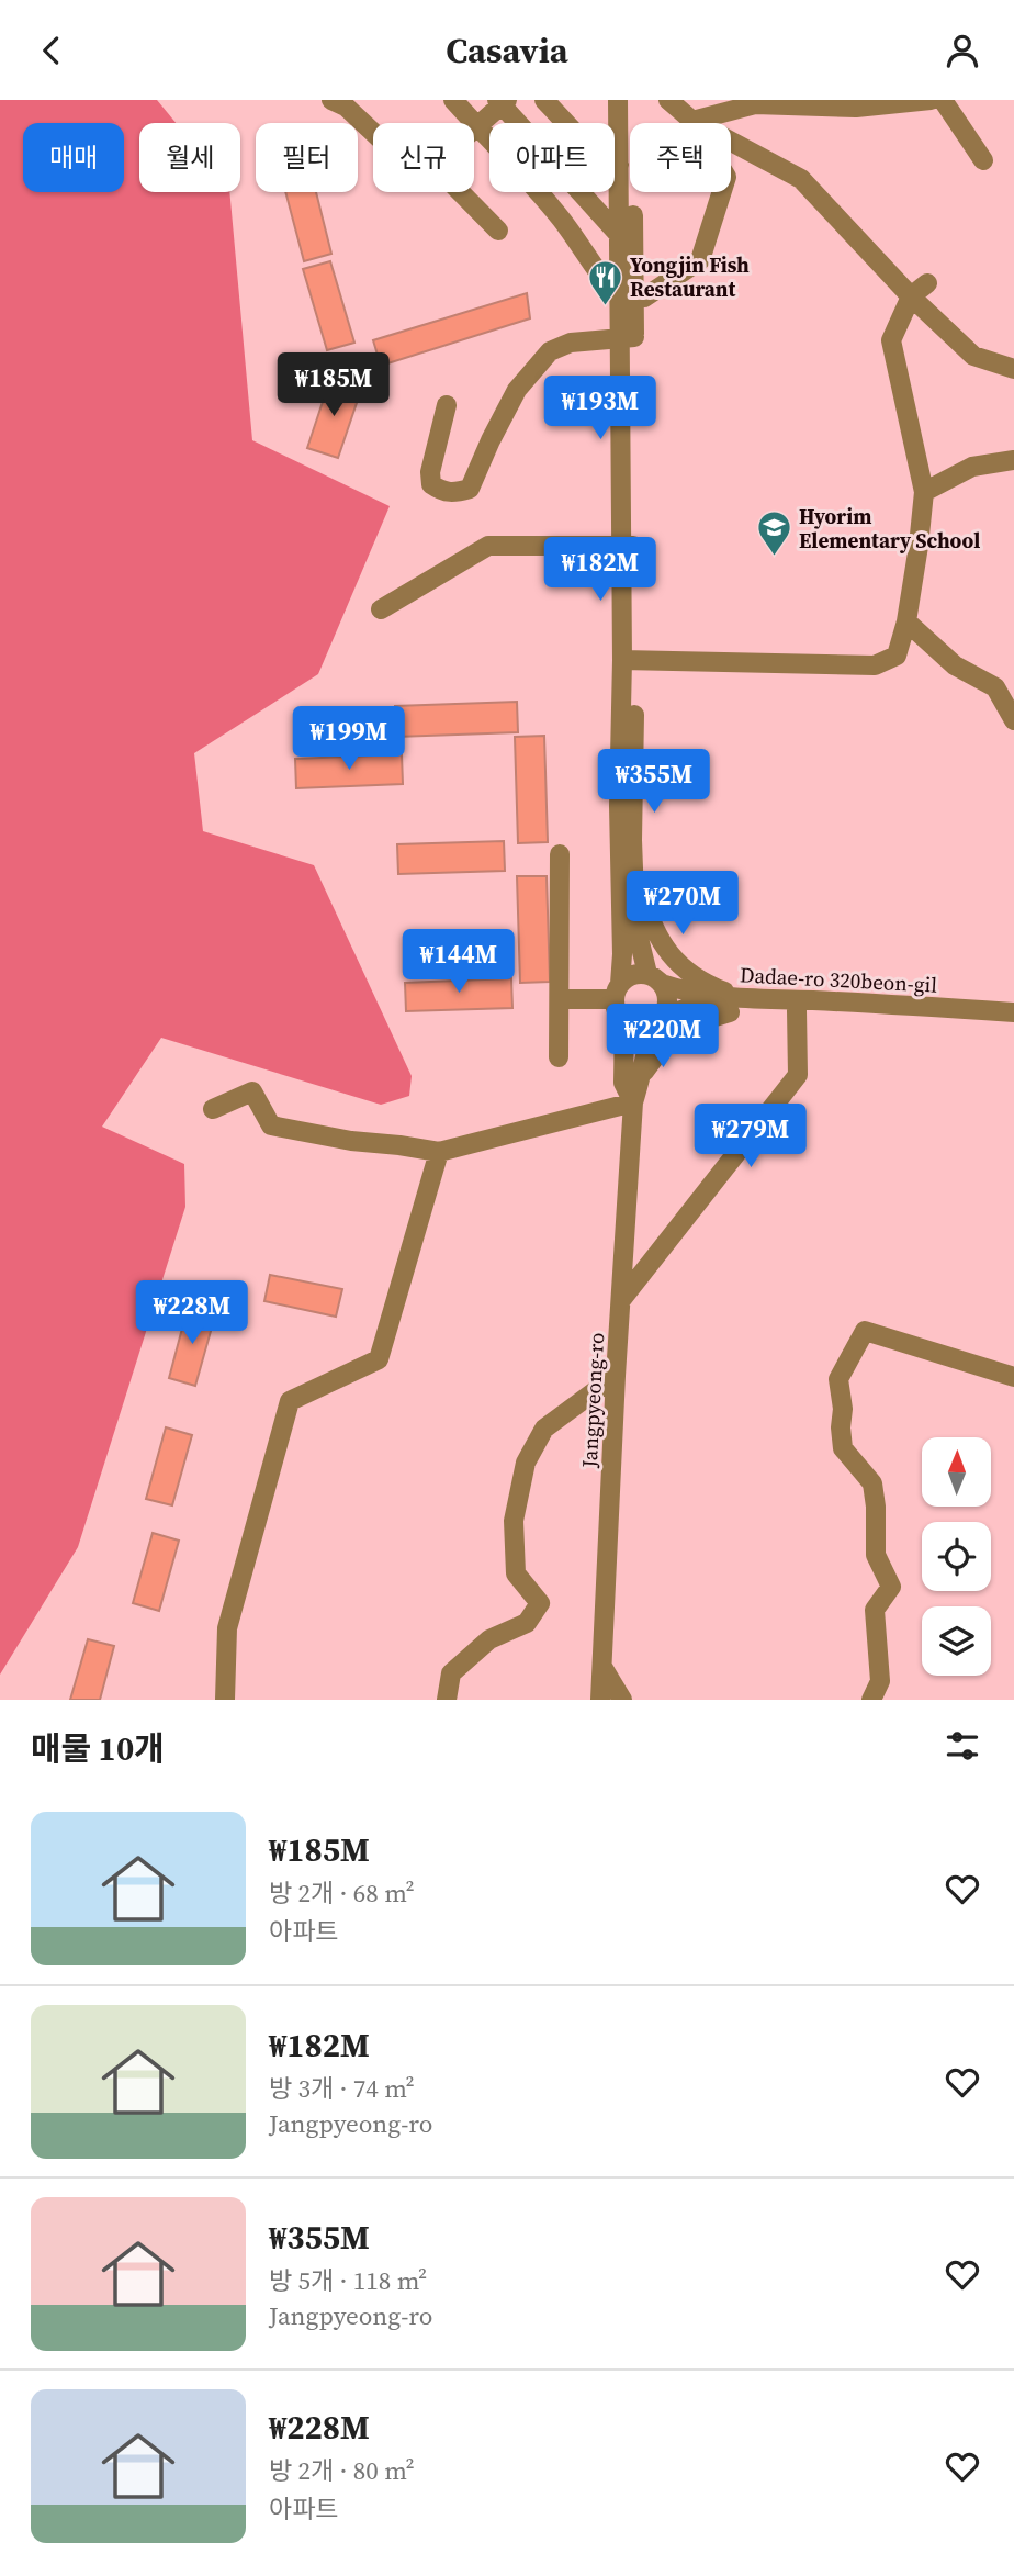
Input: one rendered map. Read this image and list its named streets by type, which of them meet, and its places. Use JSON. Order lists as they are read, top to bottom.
{
  "streets": {
    "street": ["Dadae-ro 320beon-gil", "Jangpyeong-ro"]
  },
  "places": {
    "restaurant": ["Yongjin Fish Restaurant"],
    "school or university": ["Hyorim Elementary School"]
  },
  "north": "top",
  "page": {
    "header": "Casavia",
    "chip": [
      "매매",
      "월세",
      "필터",
      "신규",
      "아파트",
      "주택"
    ],
    "price": [
      "₩185M",
      "₩193M",
      "₩182M",
      "₩199M",
      "₩355M",
      "₩270M",
      "₩144M",
      "₩220M",
      "₩279M",
      "₩228M"
    ],
    "heading": "매물 10개",
    "list": [
      {
        "name": "₩185M",
        "note": "방 2개 · 68 m² · 아파트"
      },
      {
        "name": "₩182M",
        "note": "방 3개 · 74 m² · Jangpyeong-ro"
      },
      {
        "name": "₩355M",
        "note": "방 5개 · 118 m² · Jangpyeong-ro"
      },
      {
        "name": "₩228M",
        "note": "방 2개 · 80 m² · 아파트"
      }
    ]
  }
}
